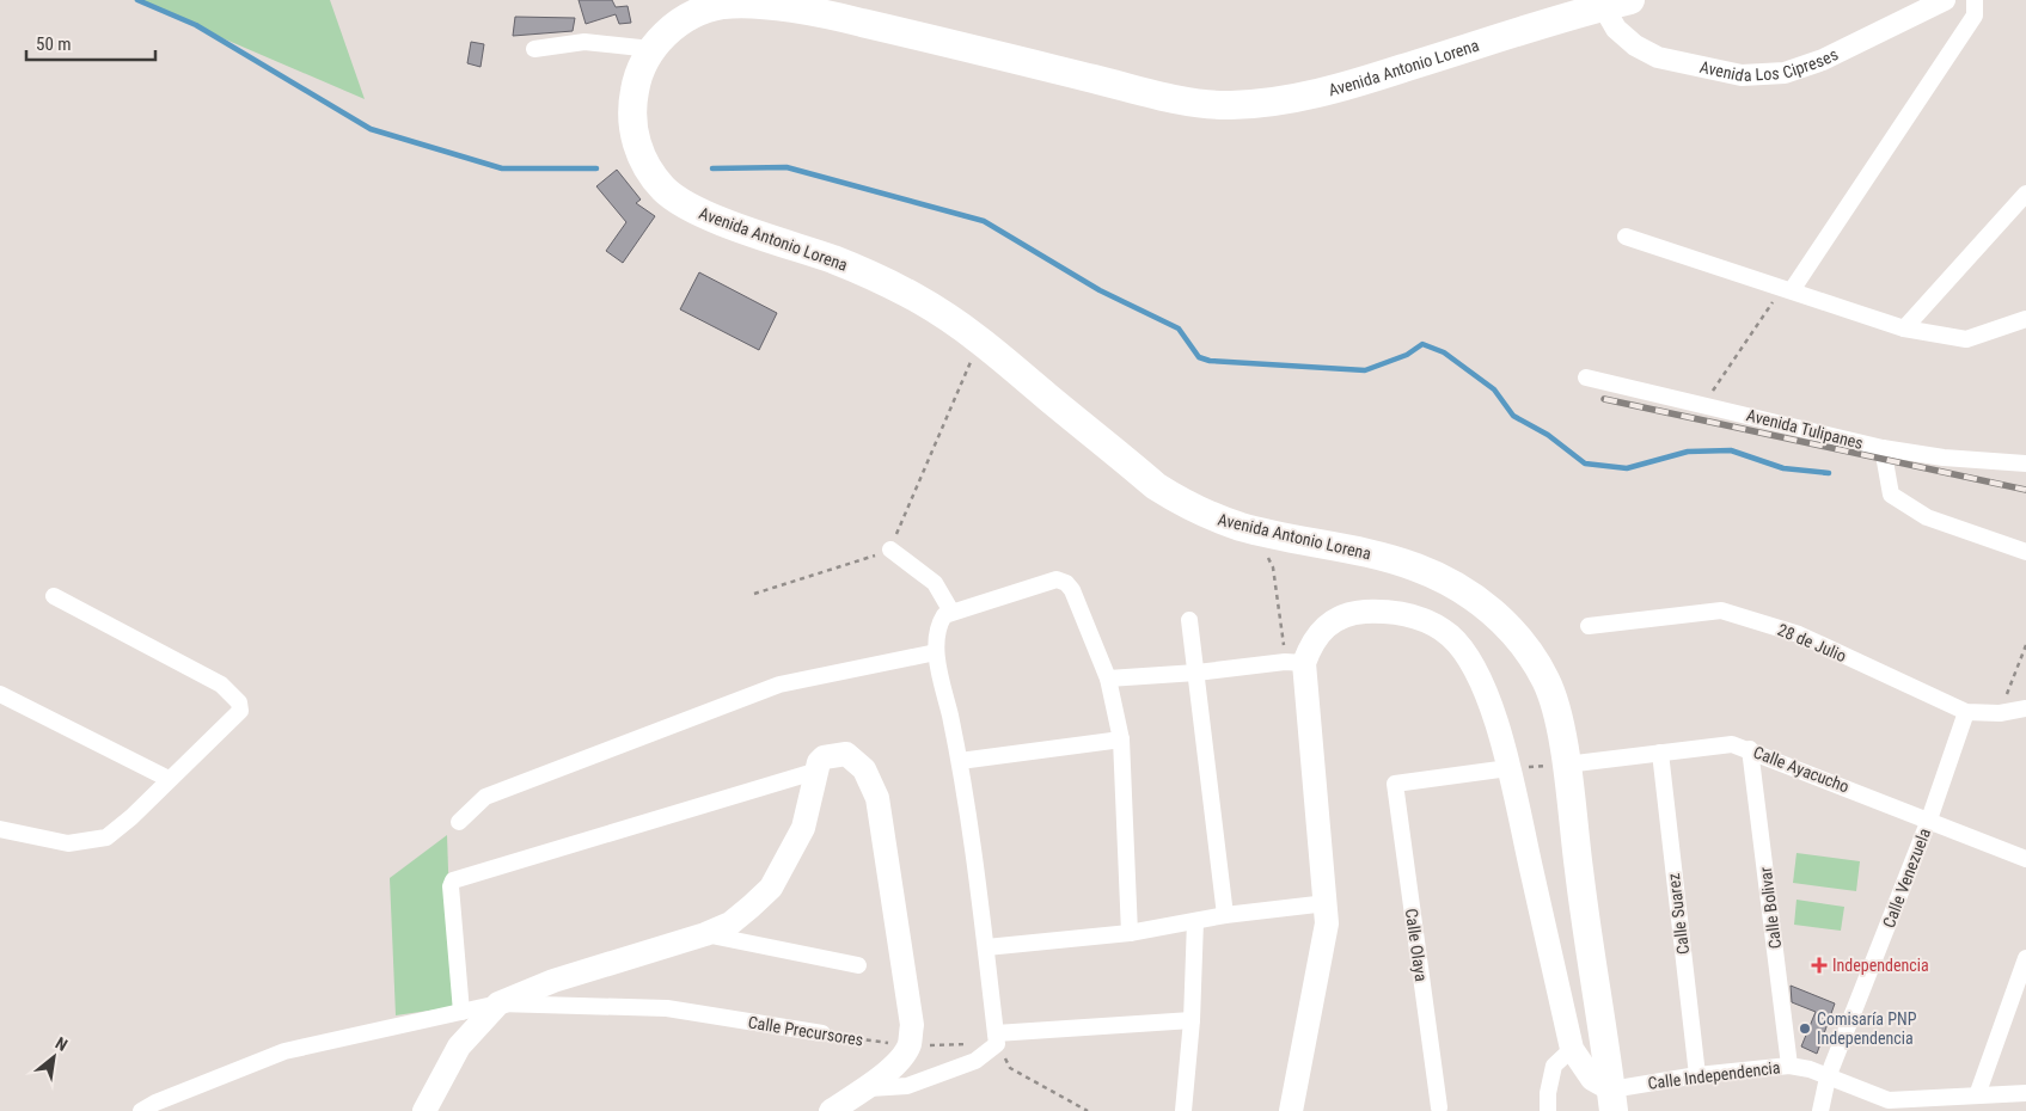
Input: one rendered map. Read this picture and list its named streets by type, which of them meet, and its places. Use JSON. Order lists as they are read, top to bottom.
{
  "streets": {
    "highway": ["Avenida Antonio Lorena"],
    "street": [
      "Avenida Los Cipreses",
      "Avenida Tulipanes",
      "28 de Julio",
      "Calle Ayacucho",
      "Calle Venezuela",
      "Calle Bolivar",
      "Calle Suarez",
      "Calle Olaya",
      "Calle Precursores",
      "Calle Independencia"
    ]
  },
  "crossings": [
    ["Avenida Los Cipreses", "Avenida Antonio Lorena"],
    ["Avenida Antonio Lorena", "Calle Ayacucho"],
    ["Avenida Antonio Lorena", "Calle Independencia"],
    ["28 de Julio", "Calle Venezuela"],
    ["Calle Ayacucho", "Calle Venezuela"],
    ["Calle Ayacucho", "Calle Bolivar"],
    ["Calle Ayacucho", "Calle Suarez"],
    ["Calle Venezuela", "Calle Independencia"],
    ["Calle Bolivar", "Calle Independencia"],
    ["Calle Suarez", "Calle Independencia"]
  ],
  "places": {
    "health": ["Independencia"],
    "other": ["Comisaría PNP Independencia"]
  },
  "scale_bar": "50 m",
  "north": "top right"
}
